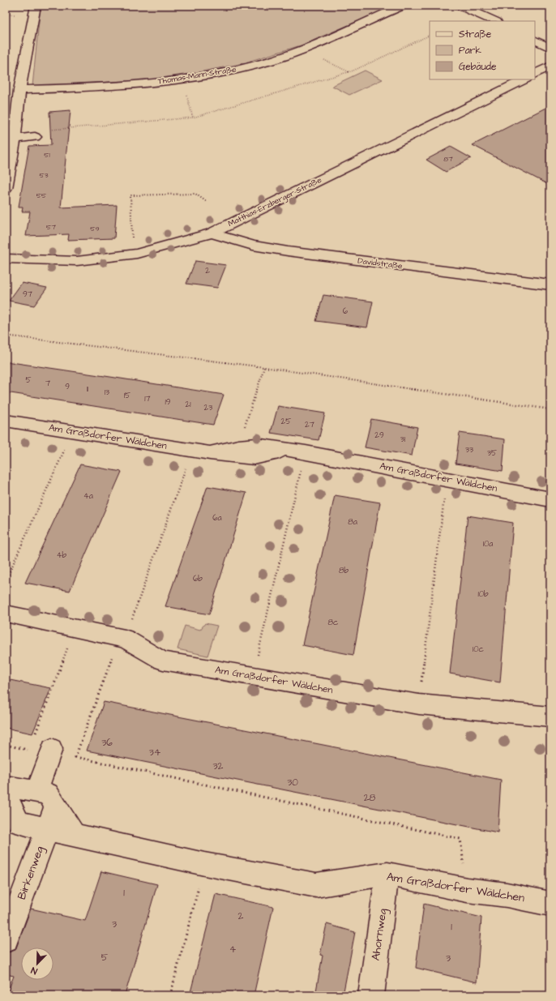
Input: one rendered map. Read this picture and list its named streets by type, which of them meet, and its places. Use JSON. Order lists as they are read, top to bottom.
{
  "streets": {
    "street": [
      "Thomas-Mann-Straße",
      "Matthias-Erzberger-Straße",
      "Davidstraße",
      "Am Graßdorfer Wäldchen",
      "Birkenweg",
      "Ahornweg"
    ]
  },
  "crossings": [
    ["Matthias-Erzberger-Straße", "Davidstraße"],
    ["Am Graßdorfer Wäldchen", "Birkenweg"],
    ["Am Graßdorfer Wäldchen", "Ahornweg"]
  ],
  "house_numbers": [
    "51",
    "87",
    "53",
    "55",
    "57",
    "59",
    "2",
    "97",
    "6",
    "5",
    "7",
    "9",
    "11",
    "13",
    "15",
    "17",
    "19",
    "21",
    "23",
    "25",
    "27",
    "29",
    "31",
    "33",
    "35",
    "4a",
    "6a",
    "8a",
    "10a",
    "4b",
    "8b",
    "6b",
    "10b",
    "8c",
    "10c",
    "36",
    "34",
    "32",
    "30",
    "28",
    "1",
    "2",
    "3",
    "1",
    "4",
    "5",
    "3"
  ],
  "legend": ["Straße", "Park", "Gebäude"],
  "north": "bottom left"
}
